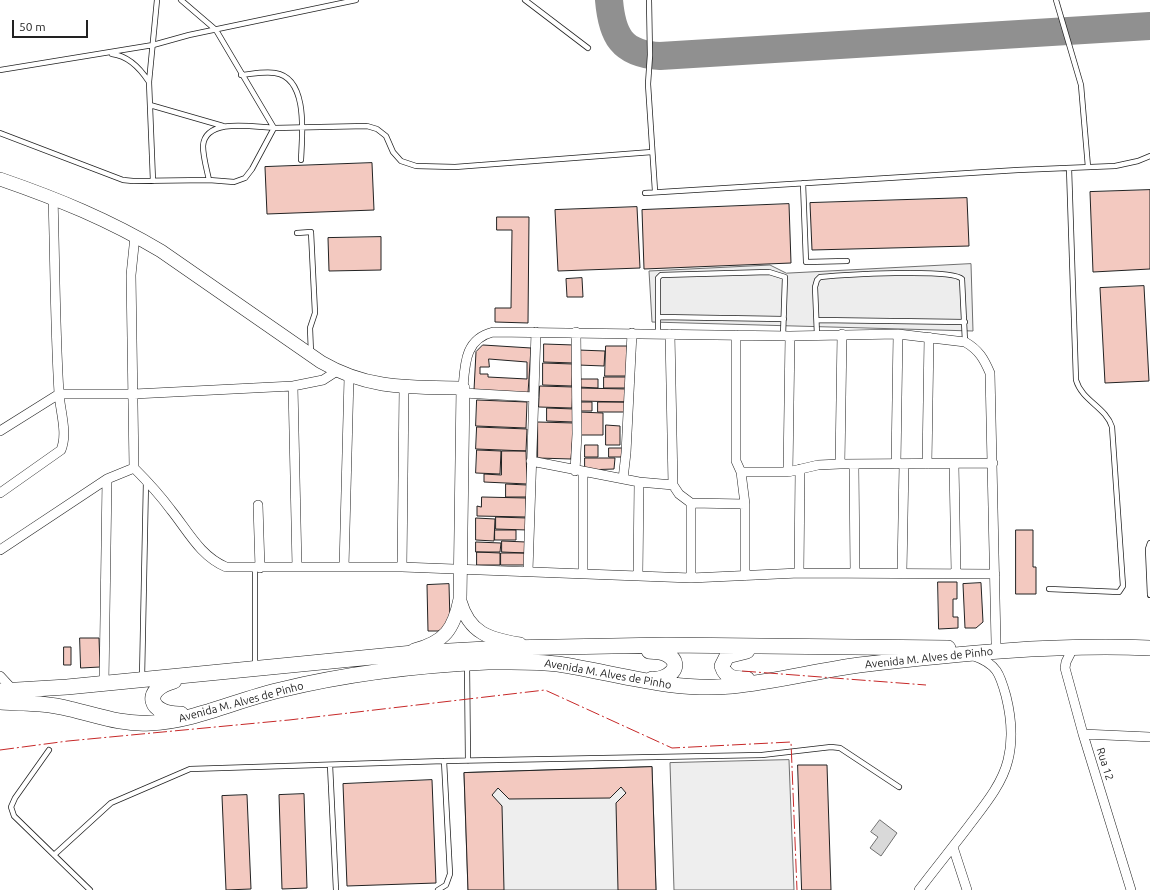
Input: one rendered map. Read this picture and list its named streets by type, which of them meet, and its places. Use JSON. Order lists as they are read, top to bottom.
{
  "streets": {
    "main road": ["Avenida M. Alves de Pinho"],
    "street": ["Rua 12"]
  },
  "crossings": [
    ["Avenida M. Alves de Pinho", "Rua 12"]
  ],
  "scale_bar": "50 m"
}
